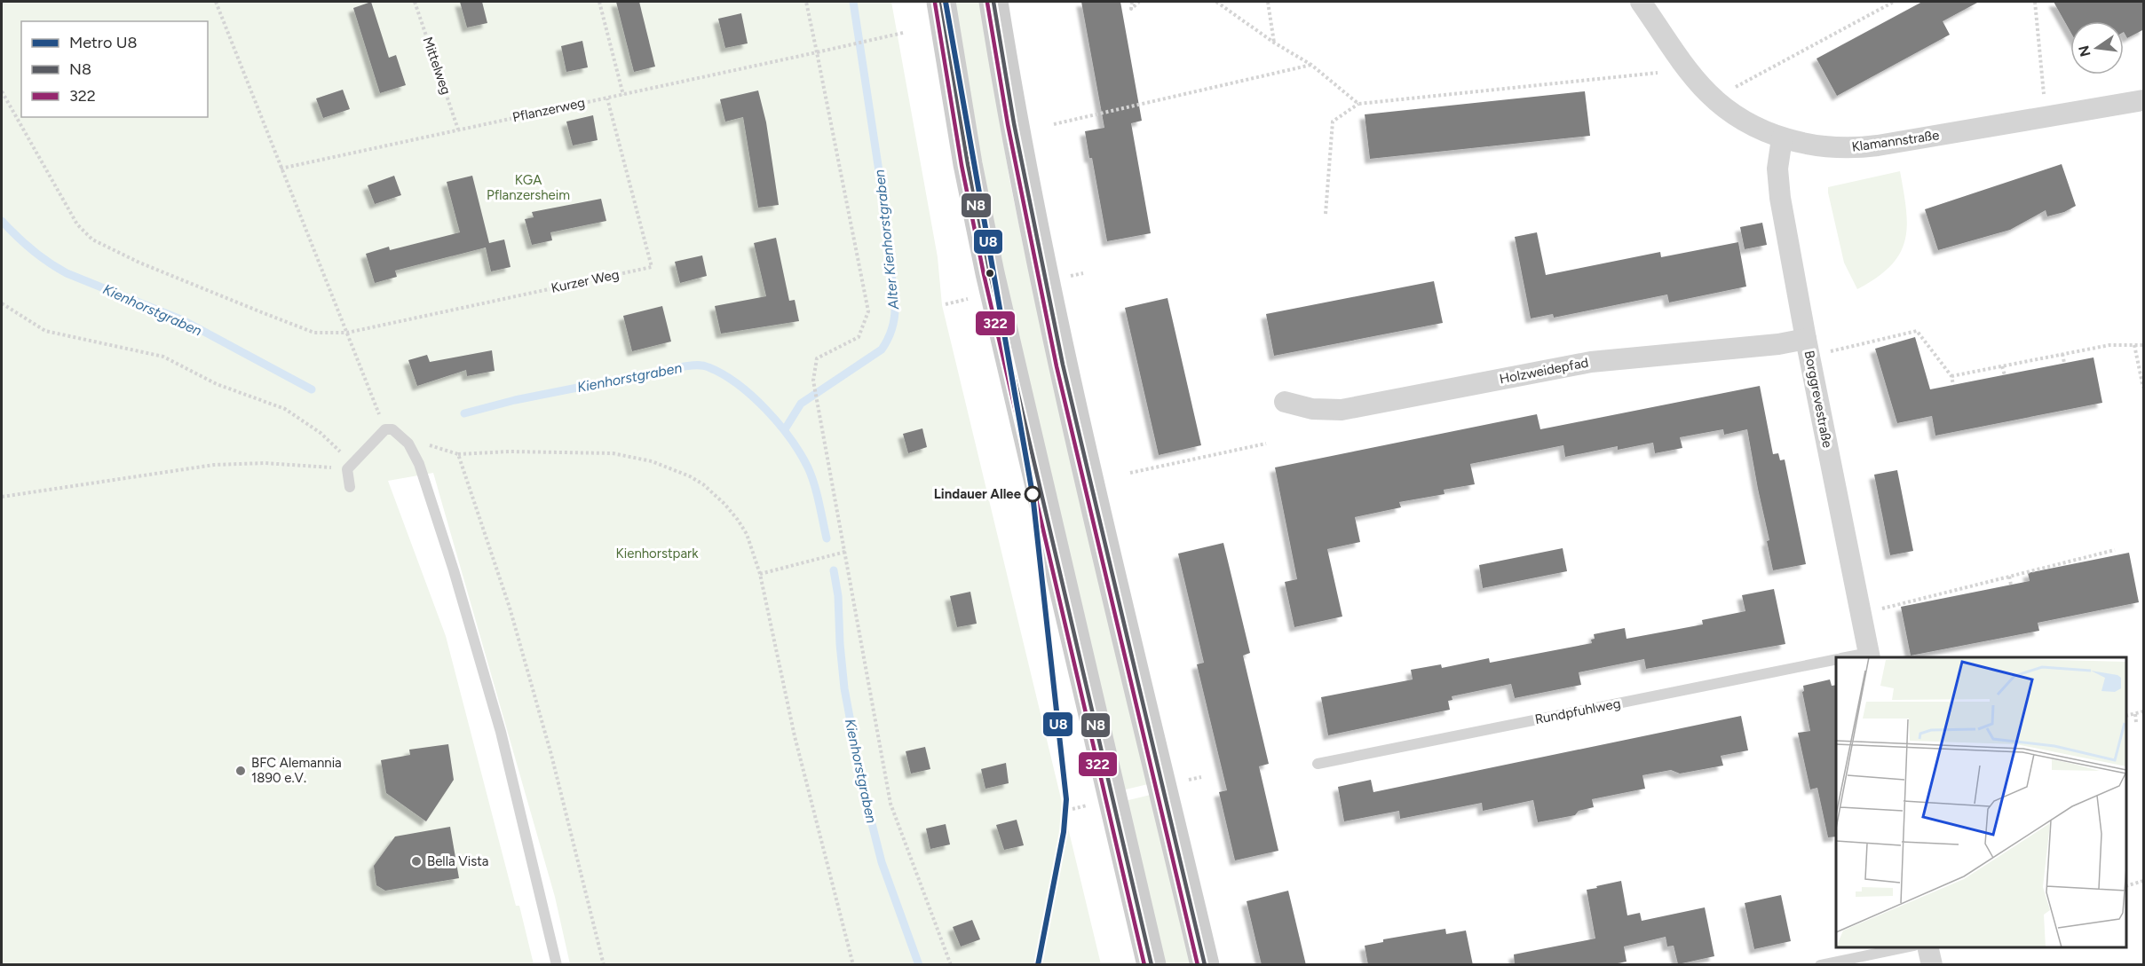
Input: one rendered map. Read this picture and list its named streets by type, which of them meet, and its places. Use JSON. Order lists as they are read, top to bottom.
{
  "streets": {
    "street": ["Klamannstraße", "Holzweidepfad", "Borggrevestraße"],
    "lane": ["Rundpfuhlweg"],
    "path": ["Mittelweg", "Pflanzerweg", "Kurzer Weg"]
  },
  "crossings": [
    ["Mittelweg", "Pflanzerweg"],
    ["Pflanzerweg", "Kurzer Weg"],
    ["Klamannstraße", "Borggrevestraße"],
    ["Holzweidepfad", "Borggrevestraße"],
    ["Borggrevestraße", "Rundpfuhlweg"]
  ],
  "water": ["Alter Kienhorstgraben", "Kienhorstgraben"],
  "parks": ["KGA Pflanzersheim", "Kienhorstpark"],
  "places": ["Lindauer Allee", "BFC Alemannia 1890 e.V.", "Bella Vista"],
  "lines": ["metro line U8", "transit line N8", "transit line 322"],
  "legend": ["Metro U8", "N8", "322"],
  "north": "left"
}
